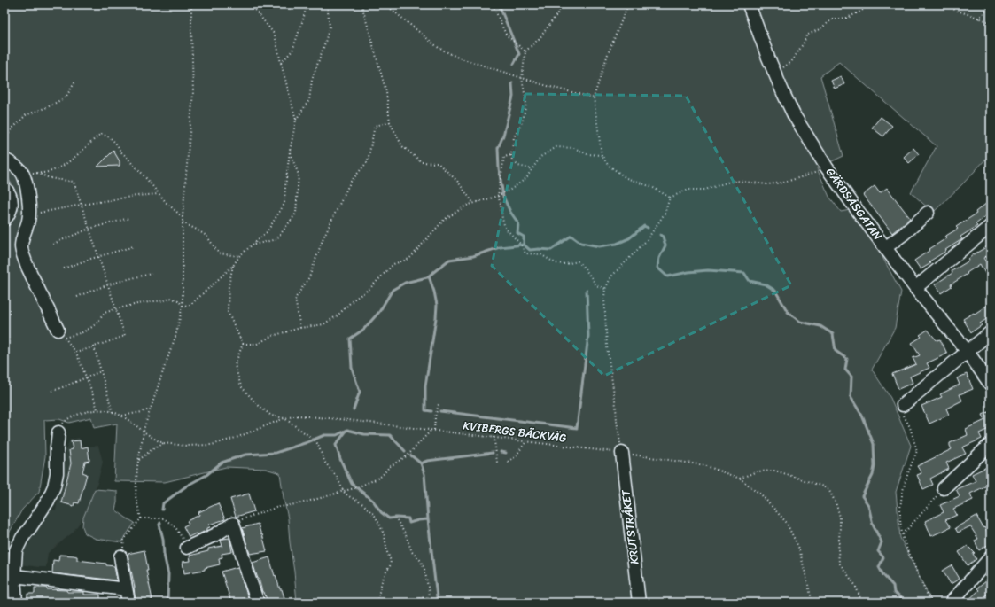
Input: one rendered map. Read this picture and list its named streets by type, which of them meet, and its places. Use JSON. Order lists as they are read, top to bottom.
{
  "streets": {
    "street": ["GÄRDSÅSGATAN", "KRUTSTRÅKET"],
    "path": ["KVIBERGS BÄCKVÄG"]
  },
  "crossings": [
    ["KVIBERGS BÄCKVÄG", "KRUTSTRÅKET"]
  ]
}
